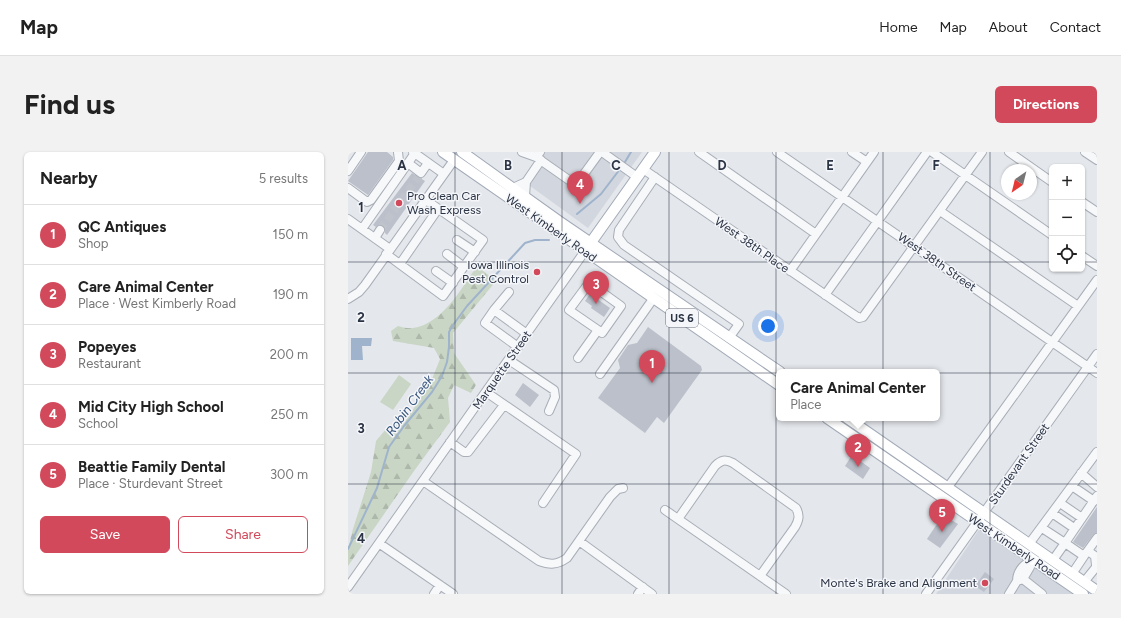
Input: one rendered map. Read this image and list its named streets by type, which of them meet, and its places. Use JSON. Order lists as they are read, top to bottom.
{
  "streets": {
    "main road": ["West Kimberly Road", "US 6", "Marquette Street"],
    "street": ["West 38th Place", "West 38th Street", "Sturdevant Street"]
  },
  "crossings": [
    ["West Kimberly Road", "Marquette Street"],
    ["West Kimberly Road", "Sturdevant Street"],
    ["West 38th Place", "West 38th Street"],
    ["West 38th Place", "Marquette Street"],
    ["West 38th Street", "Sturdevant Street"]
  ],
  "water": ["Robin Creek"],
  "places": ["Pro Clean Car Wash Express", "Iowa Illinois Pest Control", "Monte's Brake and Alignment"],
  "north": "bottom left",
  "page": {
    "header": "Map",
    "nav": [
      "Home",
      "Map",
      "About",
      "Contact"
    ],
    "buttons": [
      "Directions",
      ["Save", "Share"]
    ],
    "title": "Find us",
    "heading": ["Nearby", "5 results"],
    "map_buttons": ["+", "−"],
    "pins": [
      "4",
      "3",
      "1",
      "2",
      "5"
    ],
    "list": [
      {
        "mark": "1",
        "name": "QC Antiques",
        "note": "Shop",
        "value": "150 m"
      },
      {
        "mark": "2",
        "name": "Care Animal Center",
        "note": "Place · West Kimberly Road",
        "value": "190 m"
      },
      {
        "mark": "3",
        "name": "Popeyes",
        "note": "Restaurant",
        "value": "200 m"
      },
      {
        "mark": "4",
        "name": "Mid City High School",
        "note": "School",
        "value": "250 m"
      },
      {
        "mark": "5",
        "name": "Beattie Family Dental",
        "note": "Place · Sturdevant Street",
        "value": "300 m"
      }
    ],
    "popup": ["Care Animal Center", "Place"]
  },
  "grid": {
    "columns": [
      "A",
      "B",
      "C",
      "D",
      "E",
      "F"
    ],
    "rows": [
      "1",
      "2",
      "3",
      "4"
    ]
  }
}
